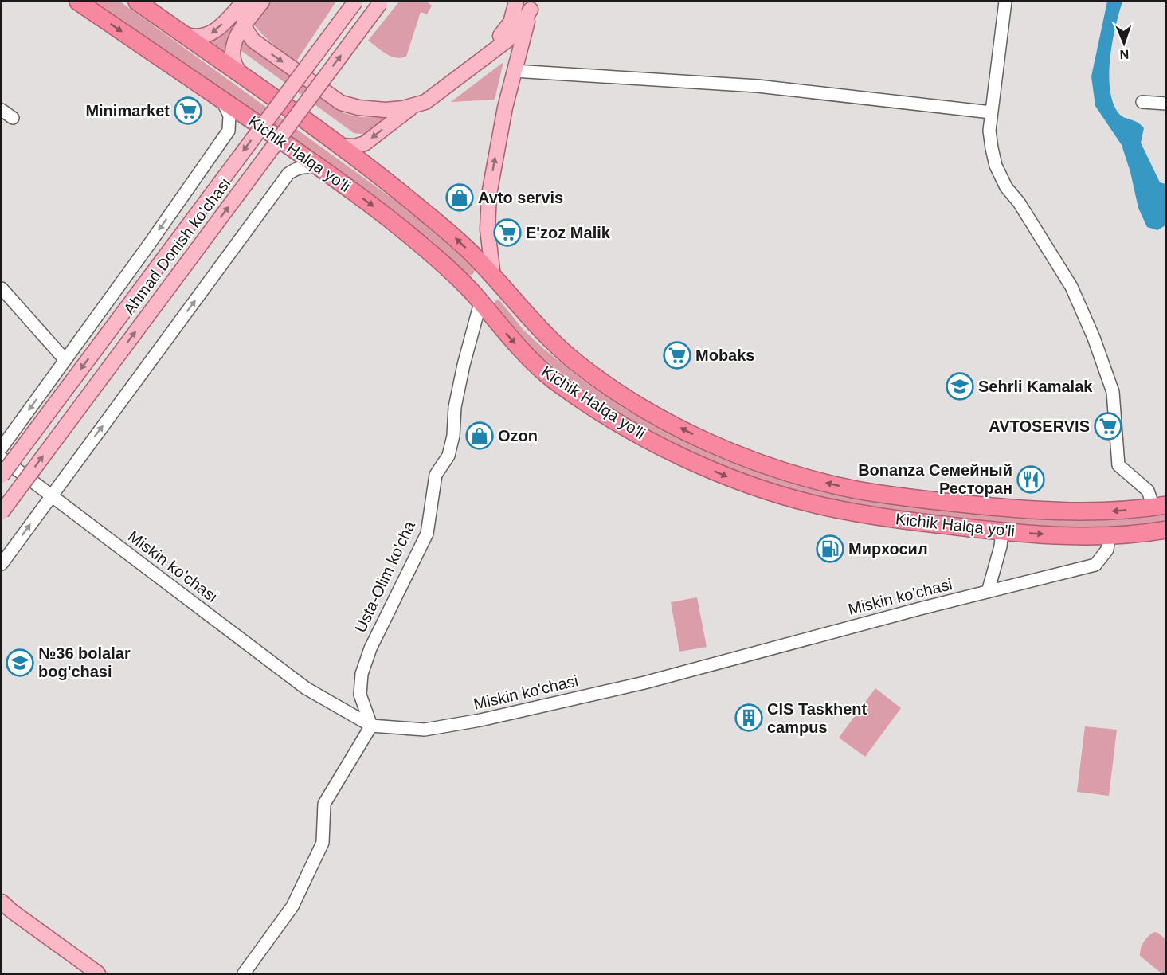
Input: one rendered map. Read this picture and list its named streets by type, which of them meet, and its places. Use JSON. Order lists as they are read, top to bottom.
{
  "streets": {
    "highway": ["Kichik Halqa yo'li"],
    "main road": ["Ahmad Donish ko'chasi"],
    "street": ["Miskin ko'chasi", "Usta-Olim ko'cha"]
  },
  "crossings": [
    ["Kichik Halqa yo'li", "Ahmad Donish ko'chasi"],
    ["Kichik Halqa yo'li", "Miskin ko'chasi"],
    ["Kichik Halqa yo'li", "Usta-Olim ko'cha"],
    ["Miskin ko'chasi", "Usta-Olim ko'cha"]
  ],
  "places": {
    "supermarket": [
      "Minimarket",
      "E'zoz Malik",
      "Mobaks",
      "AVTOSERVIS"
    ],
    "shop": ["Avto servis", "Ozon"],
    "school or university": ["Sehrli Kamalak", "№36 bolalar bog'chasi"],
    "restaurant": ["Bonanza Семейный Ресторан"],
    "fuel station": ["Мирхосил"],
    "building": ["CIS Taskhent campus"]
  },
  "north": "bottom"
}
